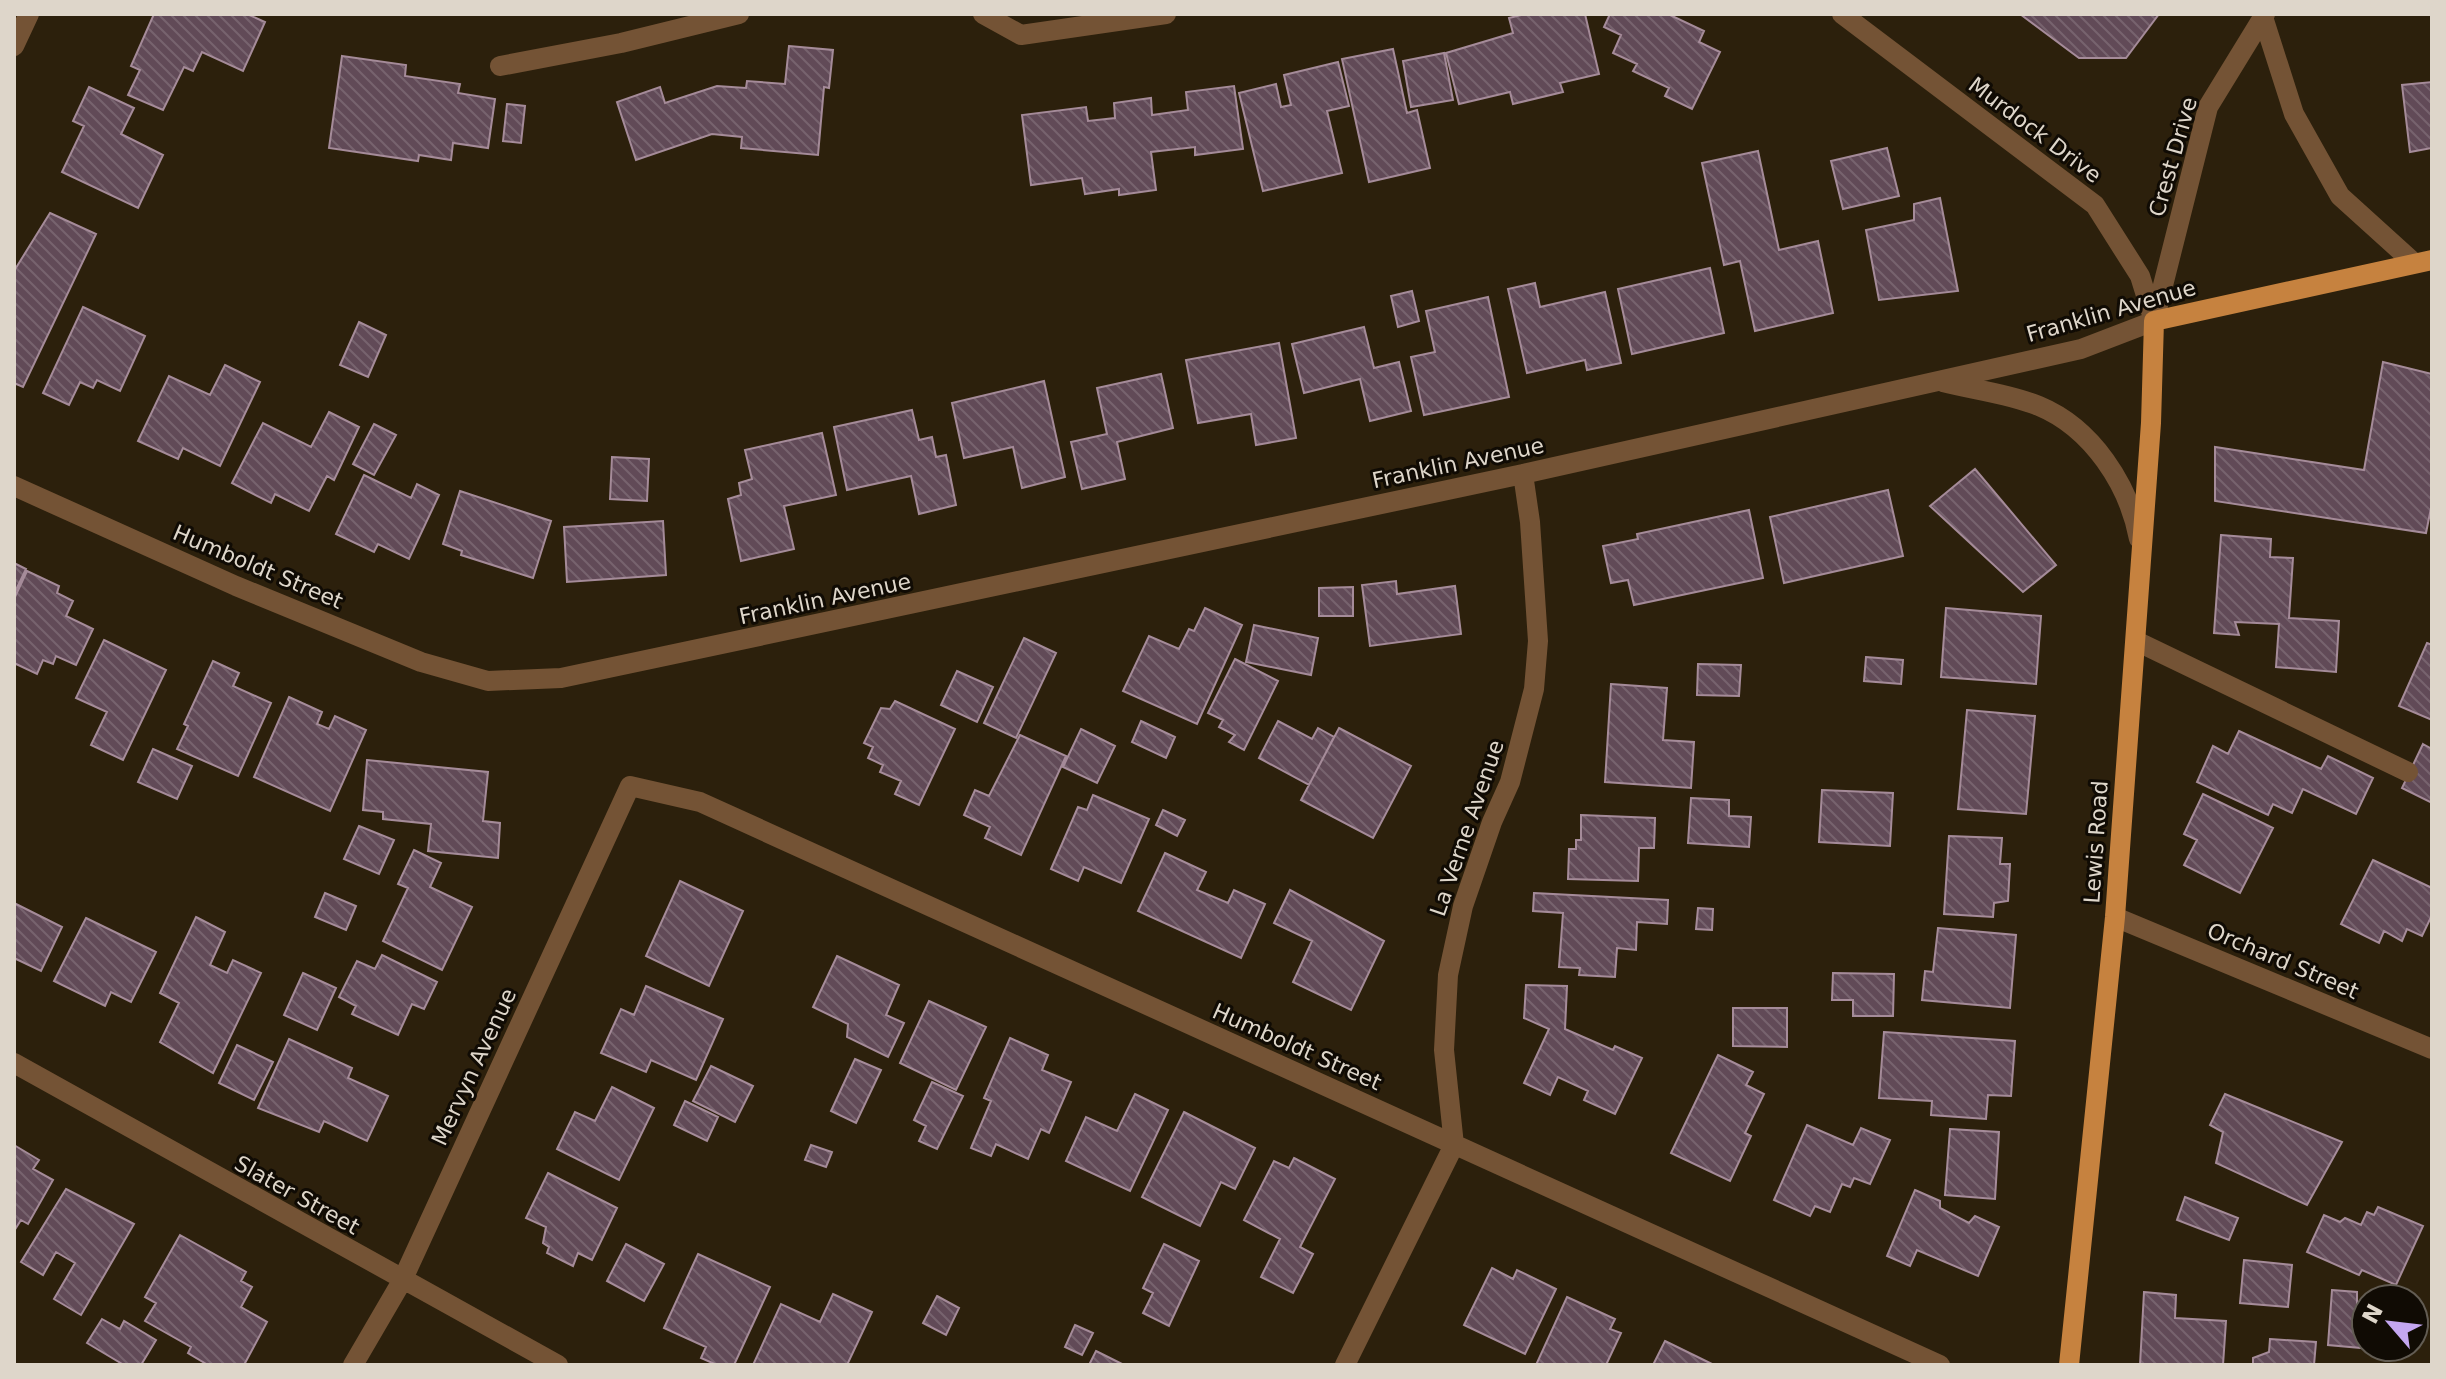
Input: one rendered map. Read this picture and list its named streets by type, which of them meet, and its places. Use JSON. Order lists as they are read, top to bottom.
{
  "streets": {
    "main road": ["Franklin Avenue", "Lewis Road"],
    "street": [
      "Murdock Drive",
      "Crest Drive",
      "Humboldt Street",
      "La Verne Avenue",
      "Orchard Street",
      "Mervyn Avenue",
      "Slater Street"
    ]
  },
  "crossings": [
    ["Murdock Drive", "Crest Drive"],
    ["Murdock Drive", "Franklin Avenue"],
    ["Murdock Drive", "Lewis Road"],
    ["Crest Drive", "Franklin Avenue"],
    ["Crest Drive", "Lewis Road"],
    ["Franklin Avenue", "Humboldt Street"],
    ["Franklin Avenue", "La Verne Avenue"],
    ["Franklin Avenue", "Lewis Road"],
    ["Humboldt Street", "La Verne Avenue"],
    ["Humboldt Street", "Mervyn Avenue"],
    ["Lewis Road", "Orchard Street"],
    ["Mervyn Avenue", "Slater Street"]
  ],
  "north": "top left"
}
